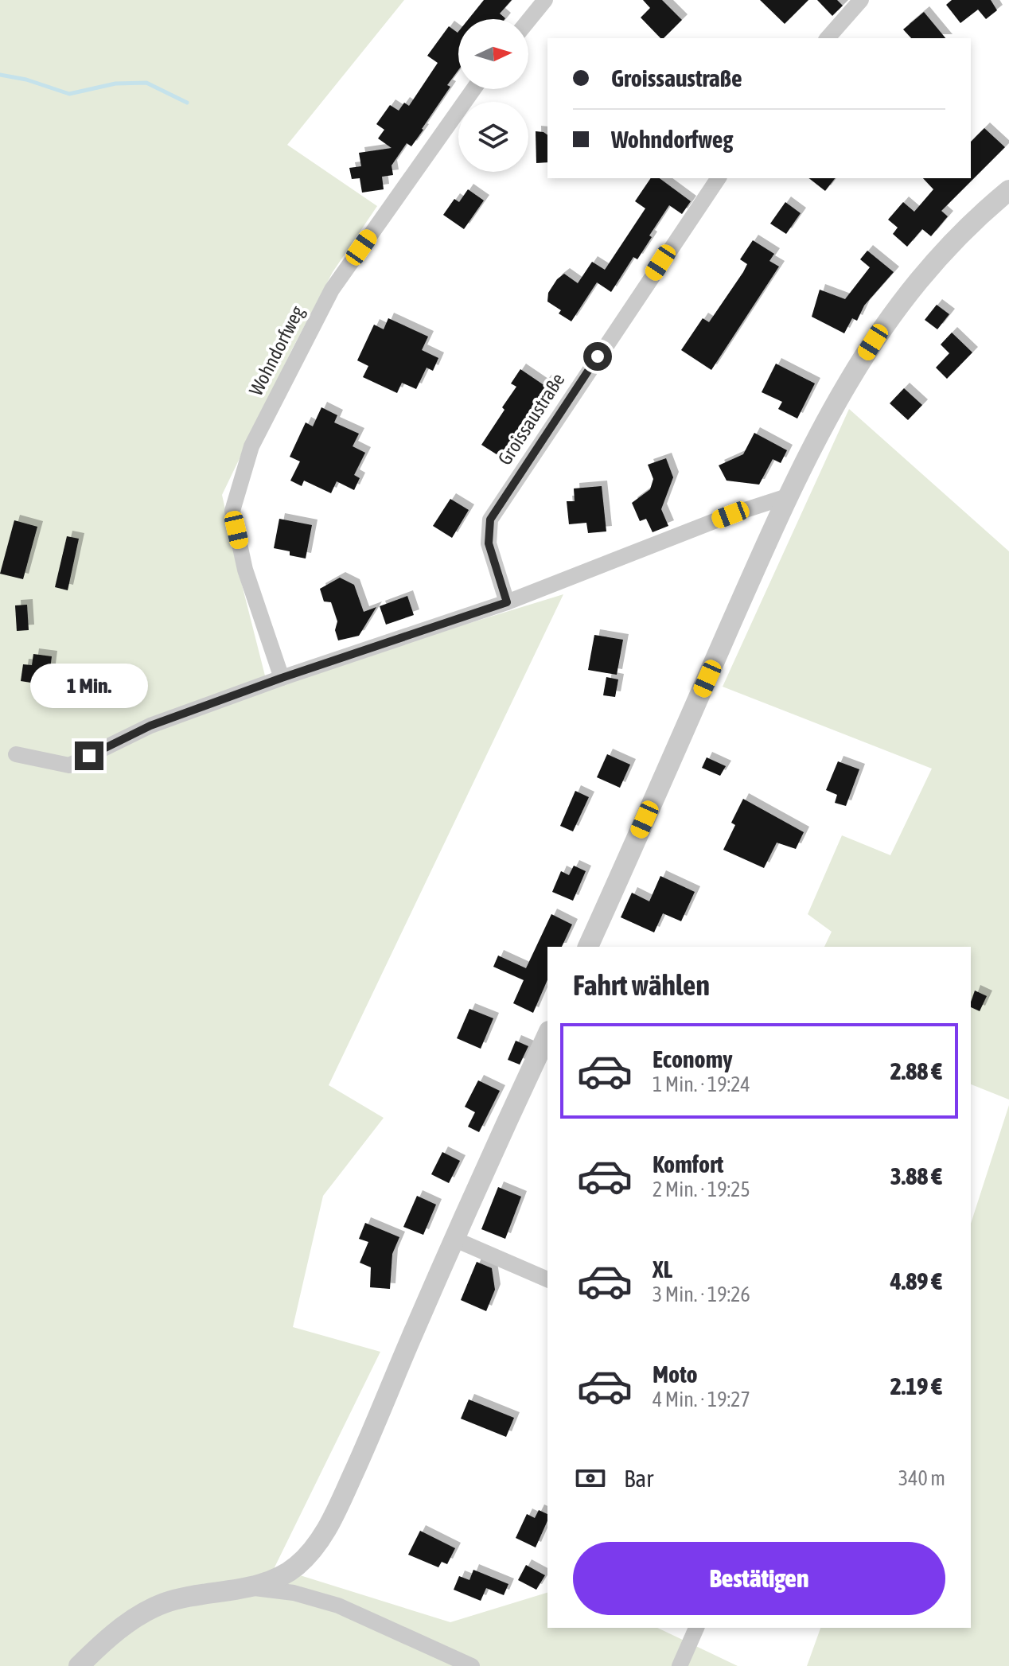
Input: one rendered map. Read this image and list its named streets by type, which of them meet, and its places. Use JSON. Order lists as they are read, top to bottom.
{
  "streets": {
    "street": ["Wohndorfweg", "Groissaustraße"]
  },
  "north": "right",
  "page": {
    "banner": ["Groissaustraße", "Wohndorfweg"],
    "bubble": "1 Min.",
    "heading": "Fahrt wählen",
    "list": [
      {
        "name": "Economy",
        "note": "1 Min. · 19:24",
        "value": "2.88 €"
      },
      {
        "name": "Komfort",
        "note": "2 Min. · 19:25",
        "value": "3.88 €"
      },
      {
        "name": "XL",
        "note": "3 Min. · 19:26",
        "value": "4.89 €"
      },
      {
        "name": "Moto",
        "note": "4 Min. · 19:27",
        "value": "2.19 €"
      }
    ],
    "pay": ["Bar", "340 m"],
    "buttons": "Bestätigen"
  }
}
